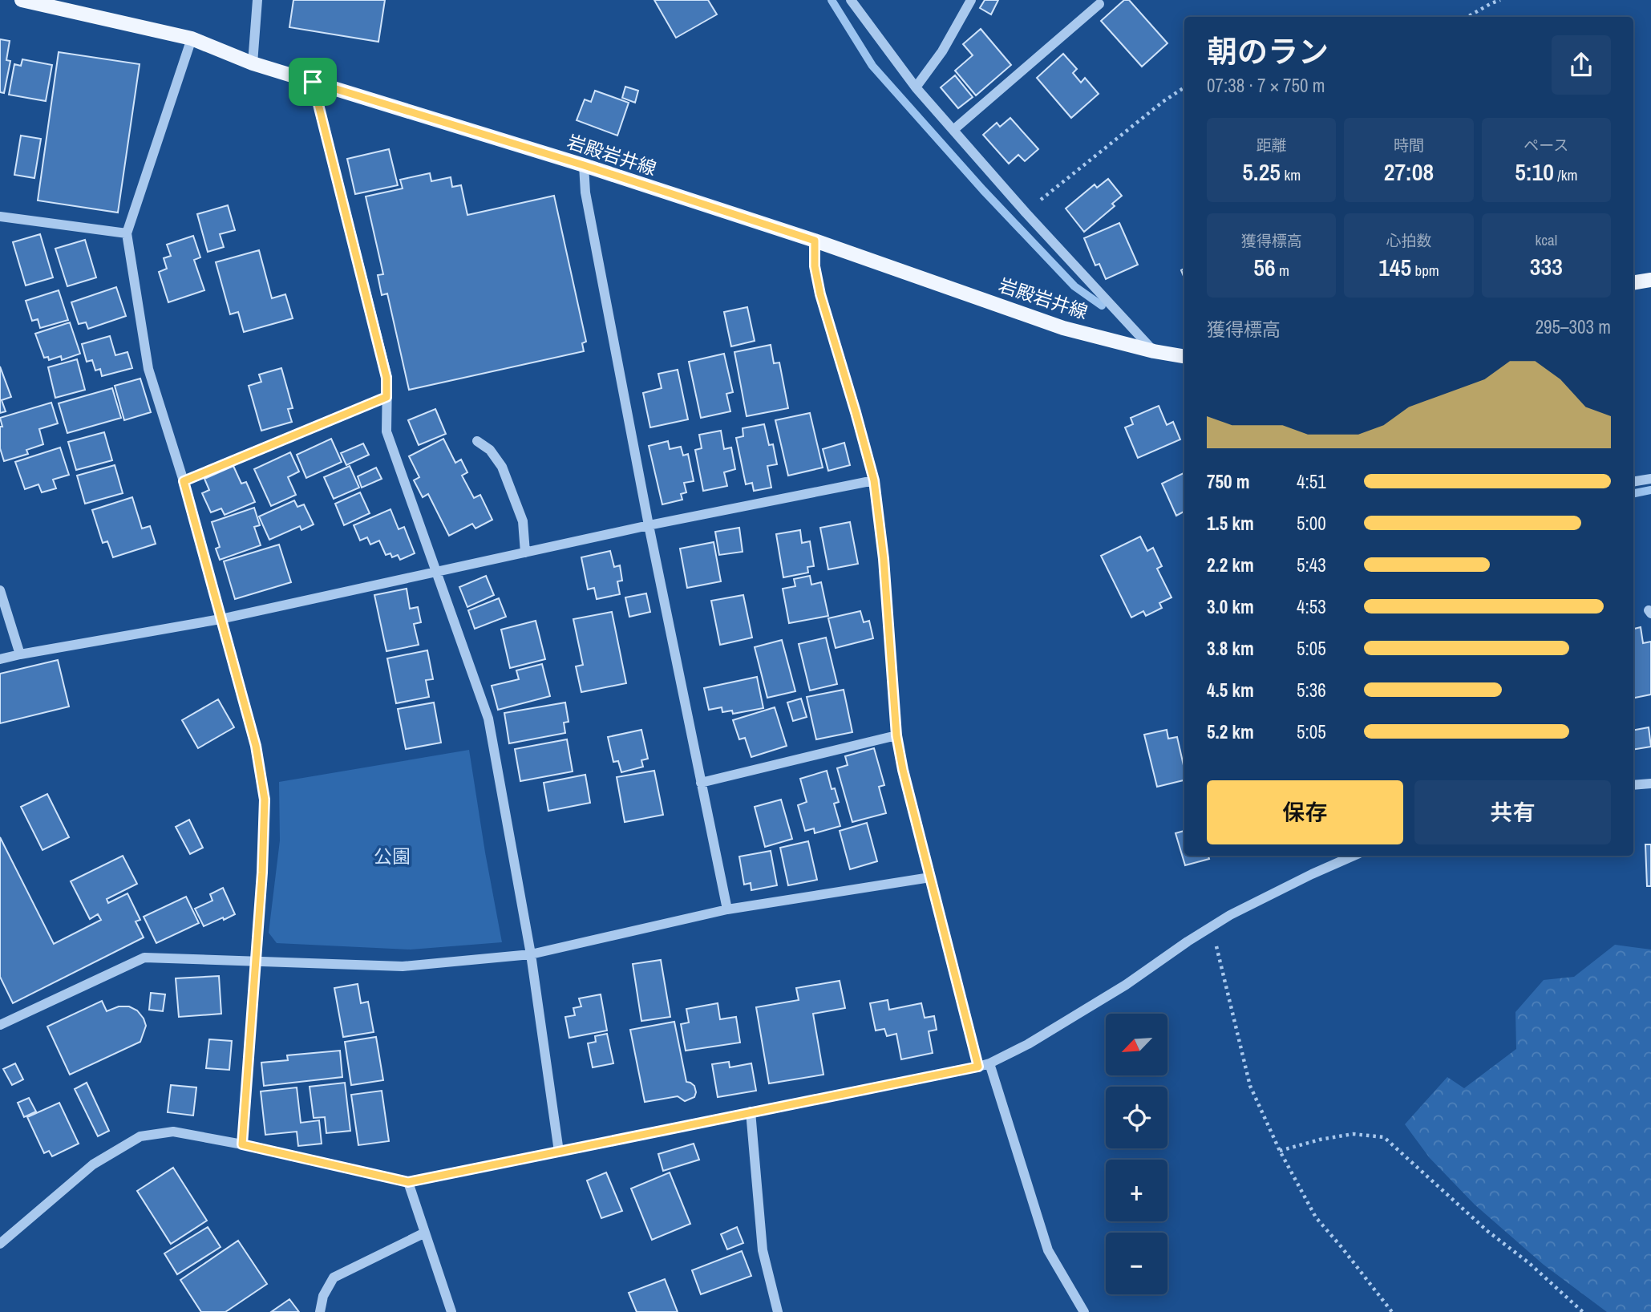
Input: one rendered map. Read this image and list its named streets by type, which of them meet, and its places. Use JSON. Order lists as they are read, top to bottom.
{
  "streets": {
    "main road": ["岩殿岩井線"]
  },
  "parks": ["公園"],
  "north": "bottom left",
  "page": {
    "heading": ["朝のラン", "07:38 · 7 × 750 m"],
    "stats": [
      ["距離", "5.25 km"],
      ["時間", "27:08"],
      ["ペース", "5:10 /km"],
      ["獲得標高", "56 m"],
      ["心拍数", "145 bpm"],
      ["kcal", "333"]
    ],
    "chart": ["獲得標高", "295–303 m"],
    "list": [
      {
        "name": "750 m",
        "note": "4:51"
      },
      {
        "name": "1.5 km",
        "note": "5:00"
      },
      {
        "name": "2.2 km",
        "note": "5:43"
      },
      {
        "name": "3.0 km",
        "note": "4:53"
      },
      {
        "name": "3.8 km",
        "note": "5:05"
      },
      {
        "name": "4.5 km",
        "note": "5:36"
      },
      {
        "name": "5.2 km",
        "note": "5:05"
      }
    ],
    "buttons": ["保存", "共有"],
    "map_buttons": ["+", "−"]
  }
}
